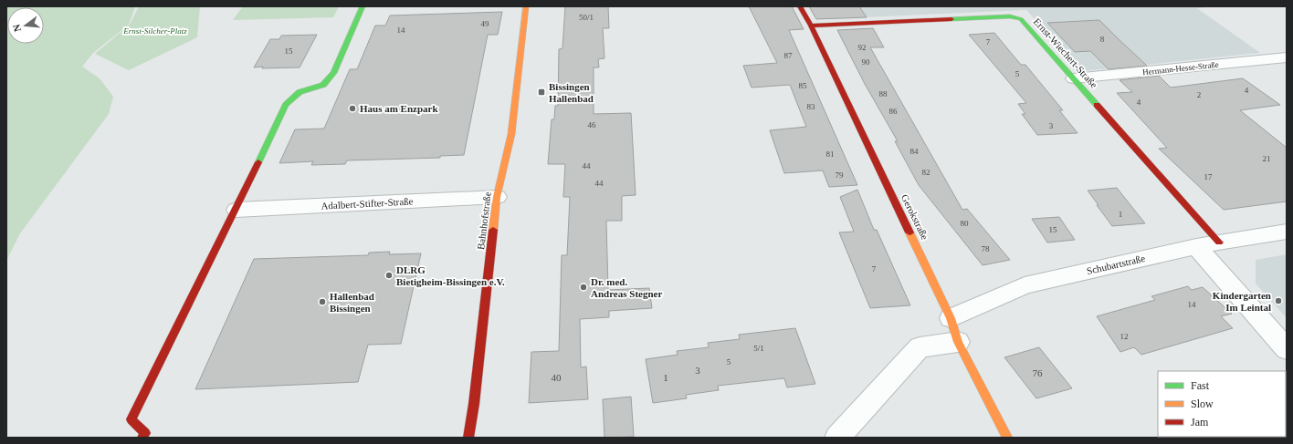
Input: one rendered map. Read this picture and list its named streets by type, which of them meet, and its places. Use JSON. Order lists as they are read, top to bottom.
{
  "streets": {
    "street": [
      "Ernst-Wiechert-Straße",
      "Hermann-Hesse-Straße",
      "Adalbert-Stifter-Straße",
      "Gerokstraße",
      "Bahnhofstraße",
      "Schubartstraße"
    ]
  },
  "crossings": [
    ["Ernst-Wiechert-Straße", "Hermann-Hesse-Straße"],
    ["Ernst-Wiechert-Straße", "Gerokstraße"],
    ["Ernst-Wiechert-Straße", "Schubartstraße"],
    ["Adalbert-Stifter-Straße", "Bahnhofstraße"],
    ["Gerokstraße", "Schubartstraße"]
  ],
  "parks": ["Ernst-Silcher-Platz"],
  "places": {
    "transit": ["Bissingen Hallenbad"],
    "other": [
      "Haus am Enzpark",
      "DLRG Bietigheim-Bissingen e.V.",
      "Dr. med. Andreas Stegner",
      "Kindergarten Im Leintal",
      "Hallenbad Bissingen"
    ]
  },
  "house_numbers": [
    "50/1",
    "49",
    "14",
    "8",
    "7",
    "92",
    "15",
    "87",
    "90",
    "5",
    "85",
    "4",
    "88",
    "2",
    "4",
    "83",
    "86",
    "46",
    "3",
    "84",
    "81",
    "21",
    "44",
    "82",
    "79",
    "17",
    "44",
    "1",
    "80",
    "15",
    "78",
    "7",
    "14",
    "12",
    "5/1",
    "5",
    "3",
    "76",
    "40",
    "1"
  ],
  "legend": ["Fast", "Slow", "Jam"],
  "north": "left"
}
